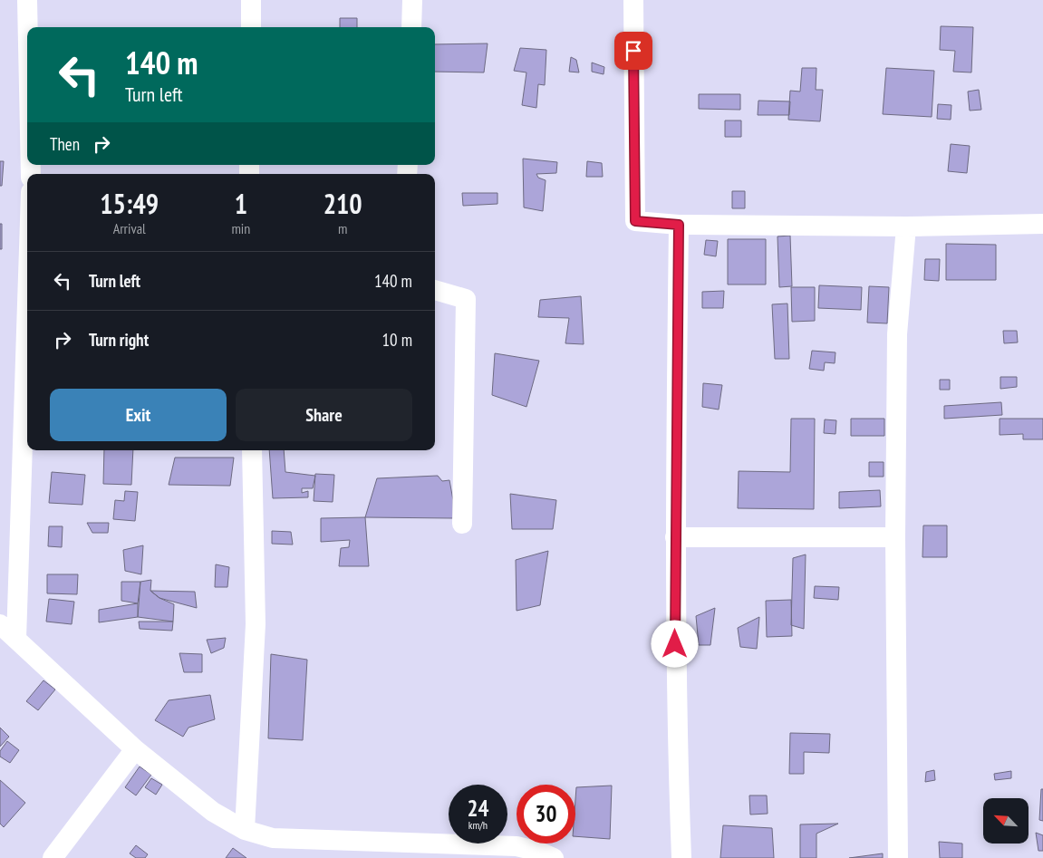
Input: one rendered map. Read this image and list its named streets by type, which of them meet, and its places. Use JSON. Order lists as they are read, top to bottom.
{
  "north": "top left",
  "page": {
    "turn": ["140 m", "Turn left"],
    "then": "Then",
    "eta": [
      "15:49",
      "Arrival",
      "1",
      "min",
      "210",
      "m"
    ],
    "list": [
      {
        "name": "Turn left",
        "value": "140 m"
      },
      {
        "name": "Turn right",
        "value": "10 m"
      }
    ],
    "buttons": ["Exit", "Share"],
    "speed": "24 km/h",
    "limit": "30"
  }
}
